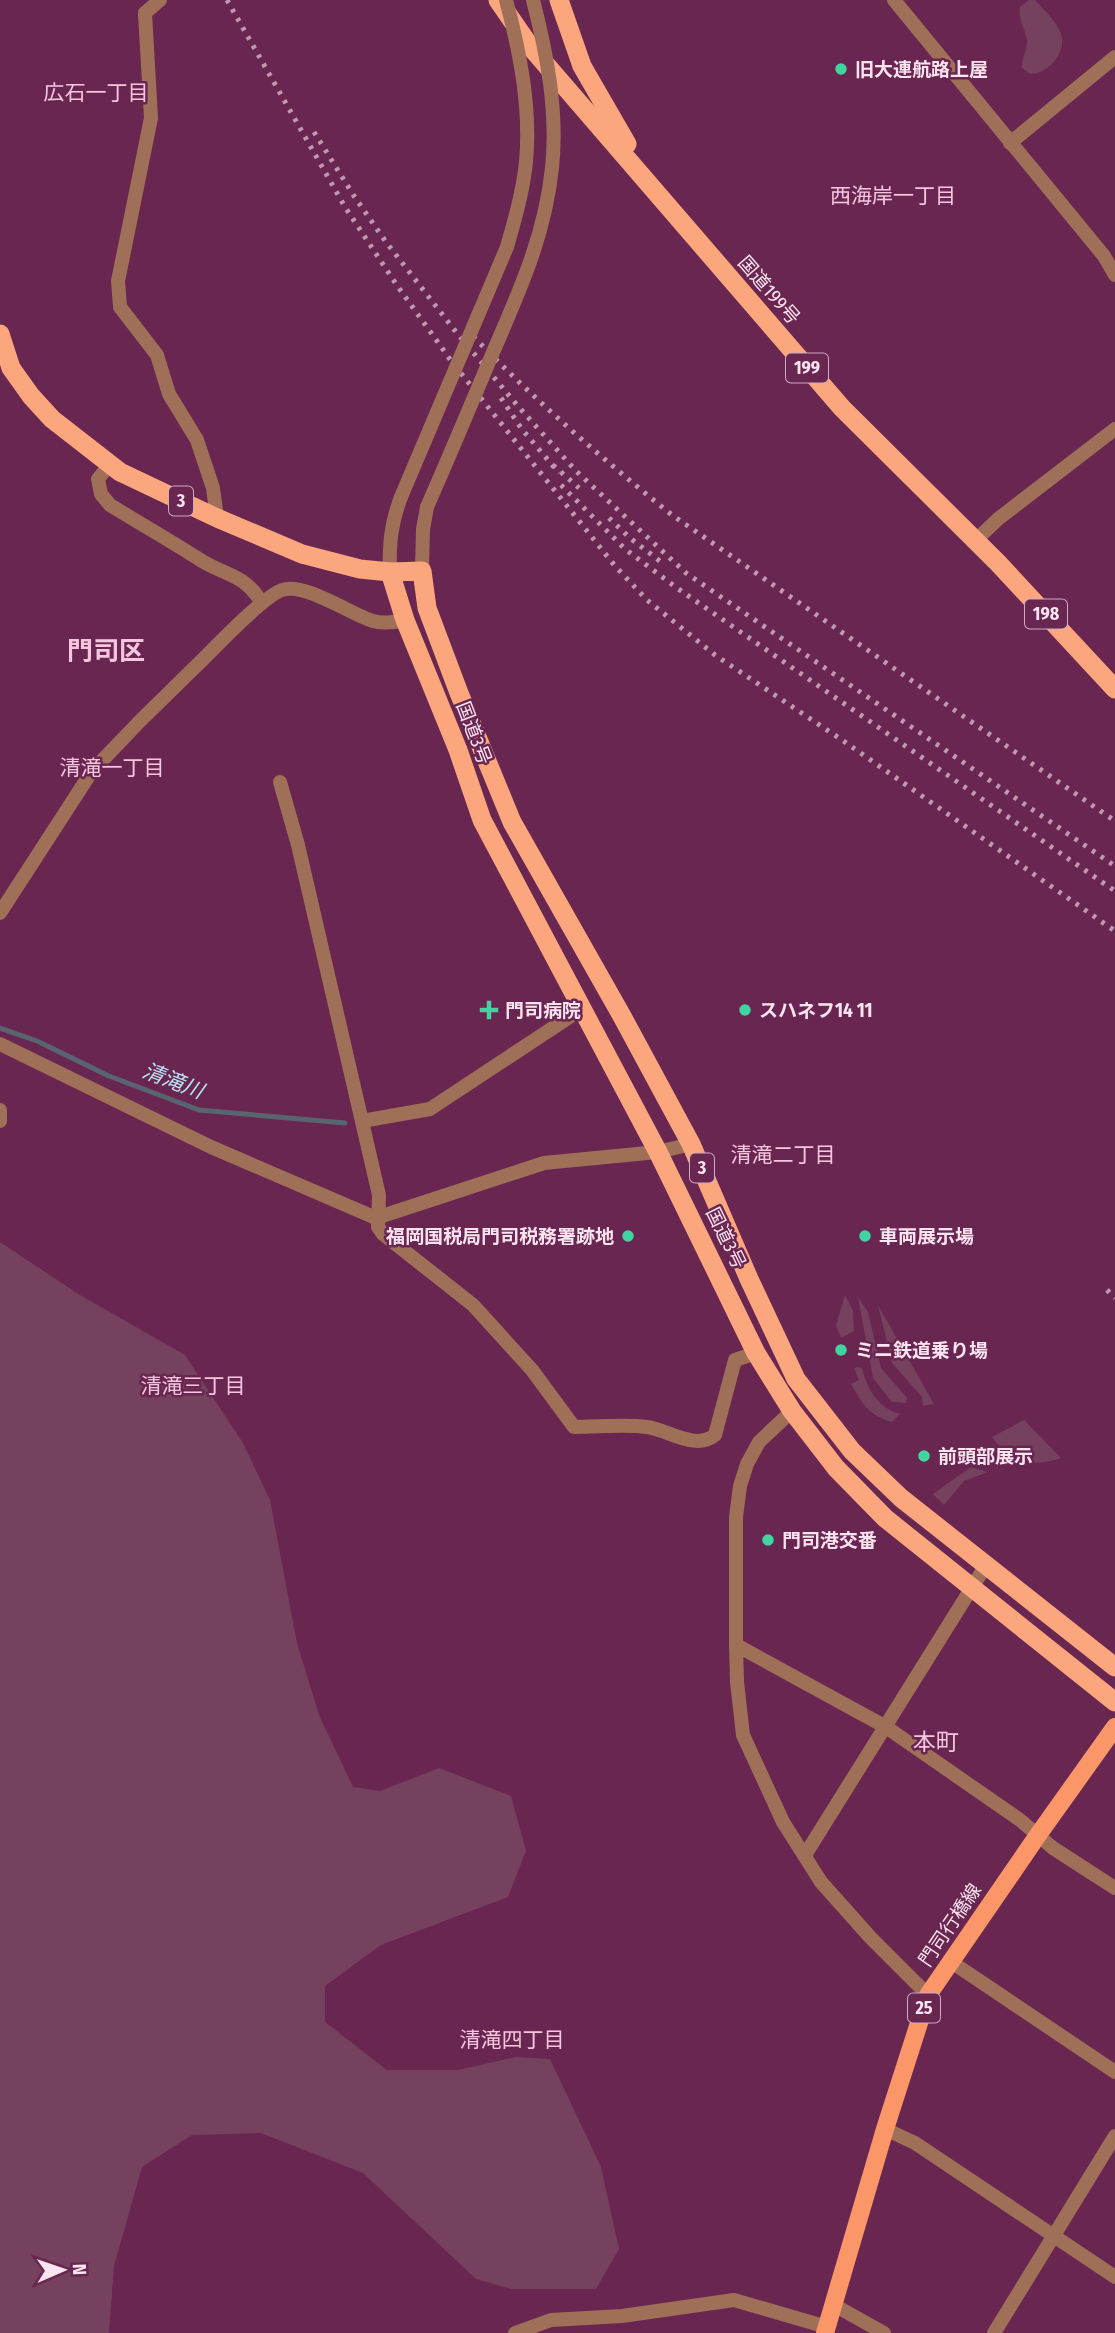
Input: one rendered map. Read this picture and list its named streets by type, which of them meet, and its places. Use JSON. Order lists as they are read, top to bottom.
{
  "streets": {
    "highway": [
      "国道199号",
      "199",
      "3",
      "198",
      "国道3号"
    ],
    "main road": ["門司行橋線", "25"]
  },
  "crossings": [
    ["国道199号", "198"],
    ["3", "国道3号"]
  ],
  "districts": [
    "広石一丁目",
    "西海岸一丁目",
    "門司区",
    "清滝一丁目",
    "清滝二丁目",
    "清滝三丁目",
    "本町",
    "清滝四丁目"
  ],
  "water": ["清滝川"],
  "places": {
    "other": [
      "旧大連航路上屋",
      "スハネフ14 11",
      "福岡国税局門司税務署跡地",
      "車両展示場",
      "ミニ鉄道乗り場",
      "前頭部展示",
      "門司港交番"
    ],
    "health": ["門司病院"]
  },
  "north": "right"
}
